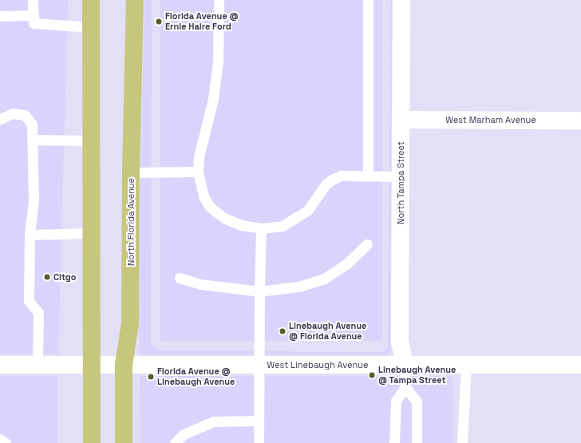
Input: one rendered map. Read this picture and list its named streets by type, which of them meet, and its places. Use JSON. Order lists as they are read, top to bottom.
{
  "streets": {
    "main road": ["North Florida Avenue"],
    "street": ["West Marham Avenue", "North Tampa Street", "West Linebaugh Avenue"]
  },
  "crossings": [
    ["West Marham Avenue", "North Tampa Street"],
    ["North Tampa Street", "West Linebaugh Avenue"],
    ["North Florida Avenue", "West Linebaugh Avenue"]
  ],
  "places": [
    "Florida Avenue @ Ernie Haire Ford",
    "Citgo",
    "Linebaugh Avenue @ Florida Avenue",
    "Linebaugh Avenue @ Tampa Street",
    "Florida Avenue @ Linebaugh Avenue"
  ]
}
